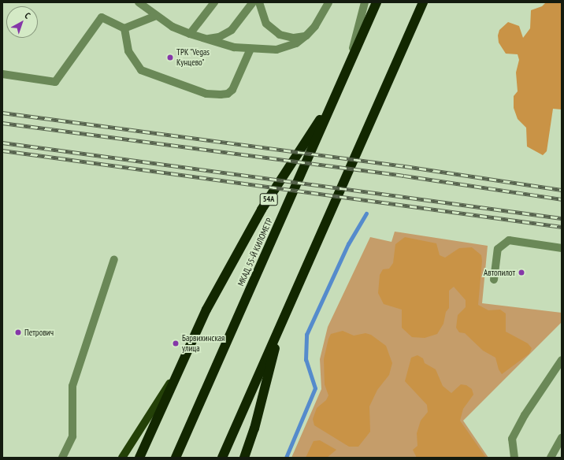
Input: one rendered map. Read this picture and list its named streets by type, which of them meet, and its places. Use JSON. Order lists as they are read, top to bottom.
{
  "streets": {
    "highway": ["54А", "МКАД, 55-Й КИЛОМЕТР"]
  },
  "crossings": [
    ["54А", "МКАД, 55-Й КИЛОМЕТР"]
  ],
  "places": [
    "ТРК \"Vegas Кунцево\"",
    "Автопилот",
    "Петрович",
    "Барвихинская улица"
  ],
  "north": "top right"
}
